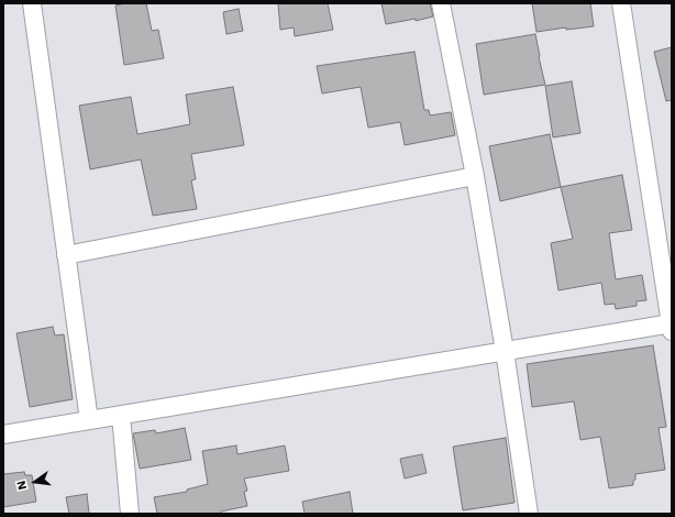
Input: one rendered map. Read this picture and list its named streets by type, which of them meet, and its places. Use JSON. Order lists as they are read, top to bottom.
{
  "north": "left"
}
